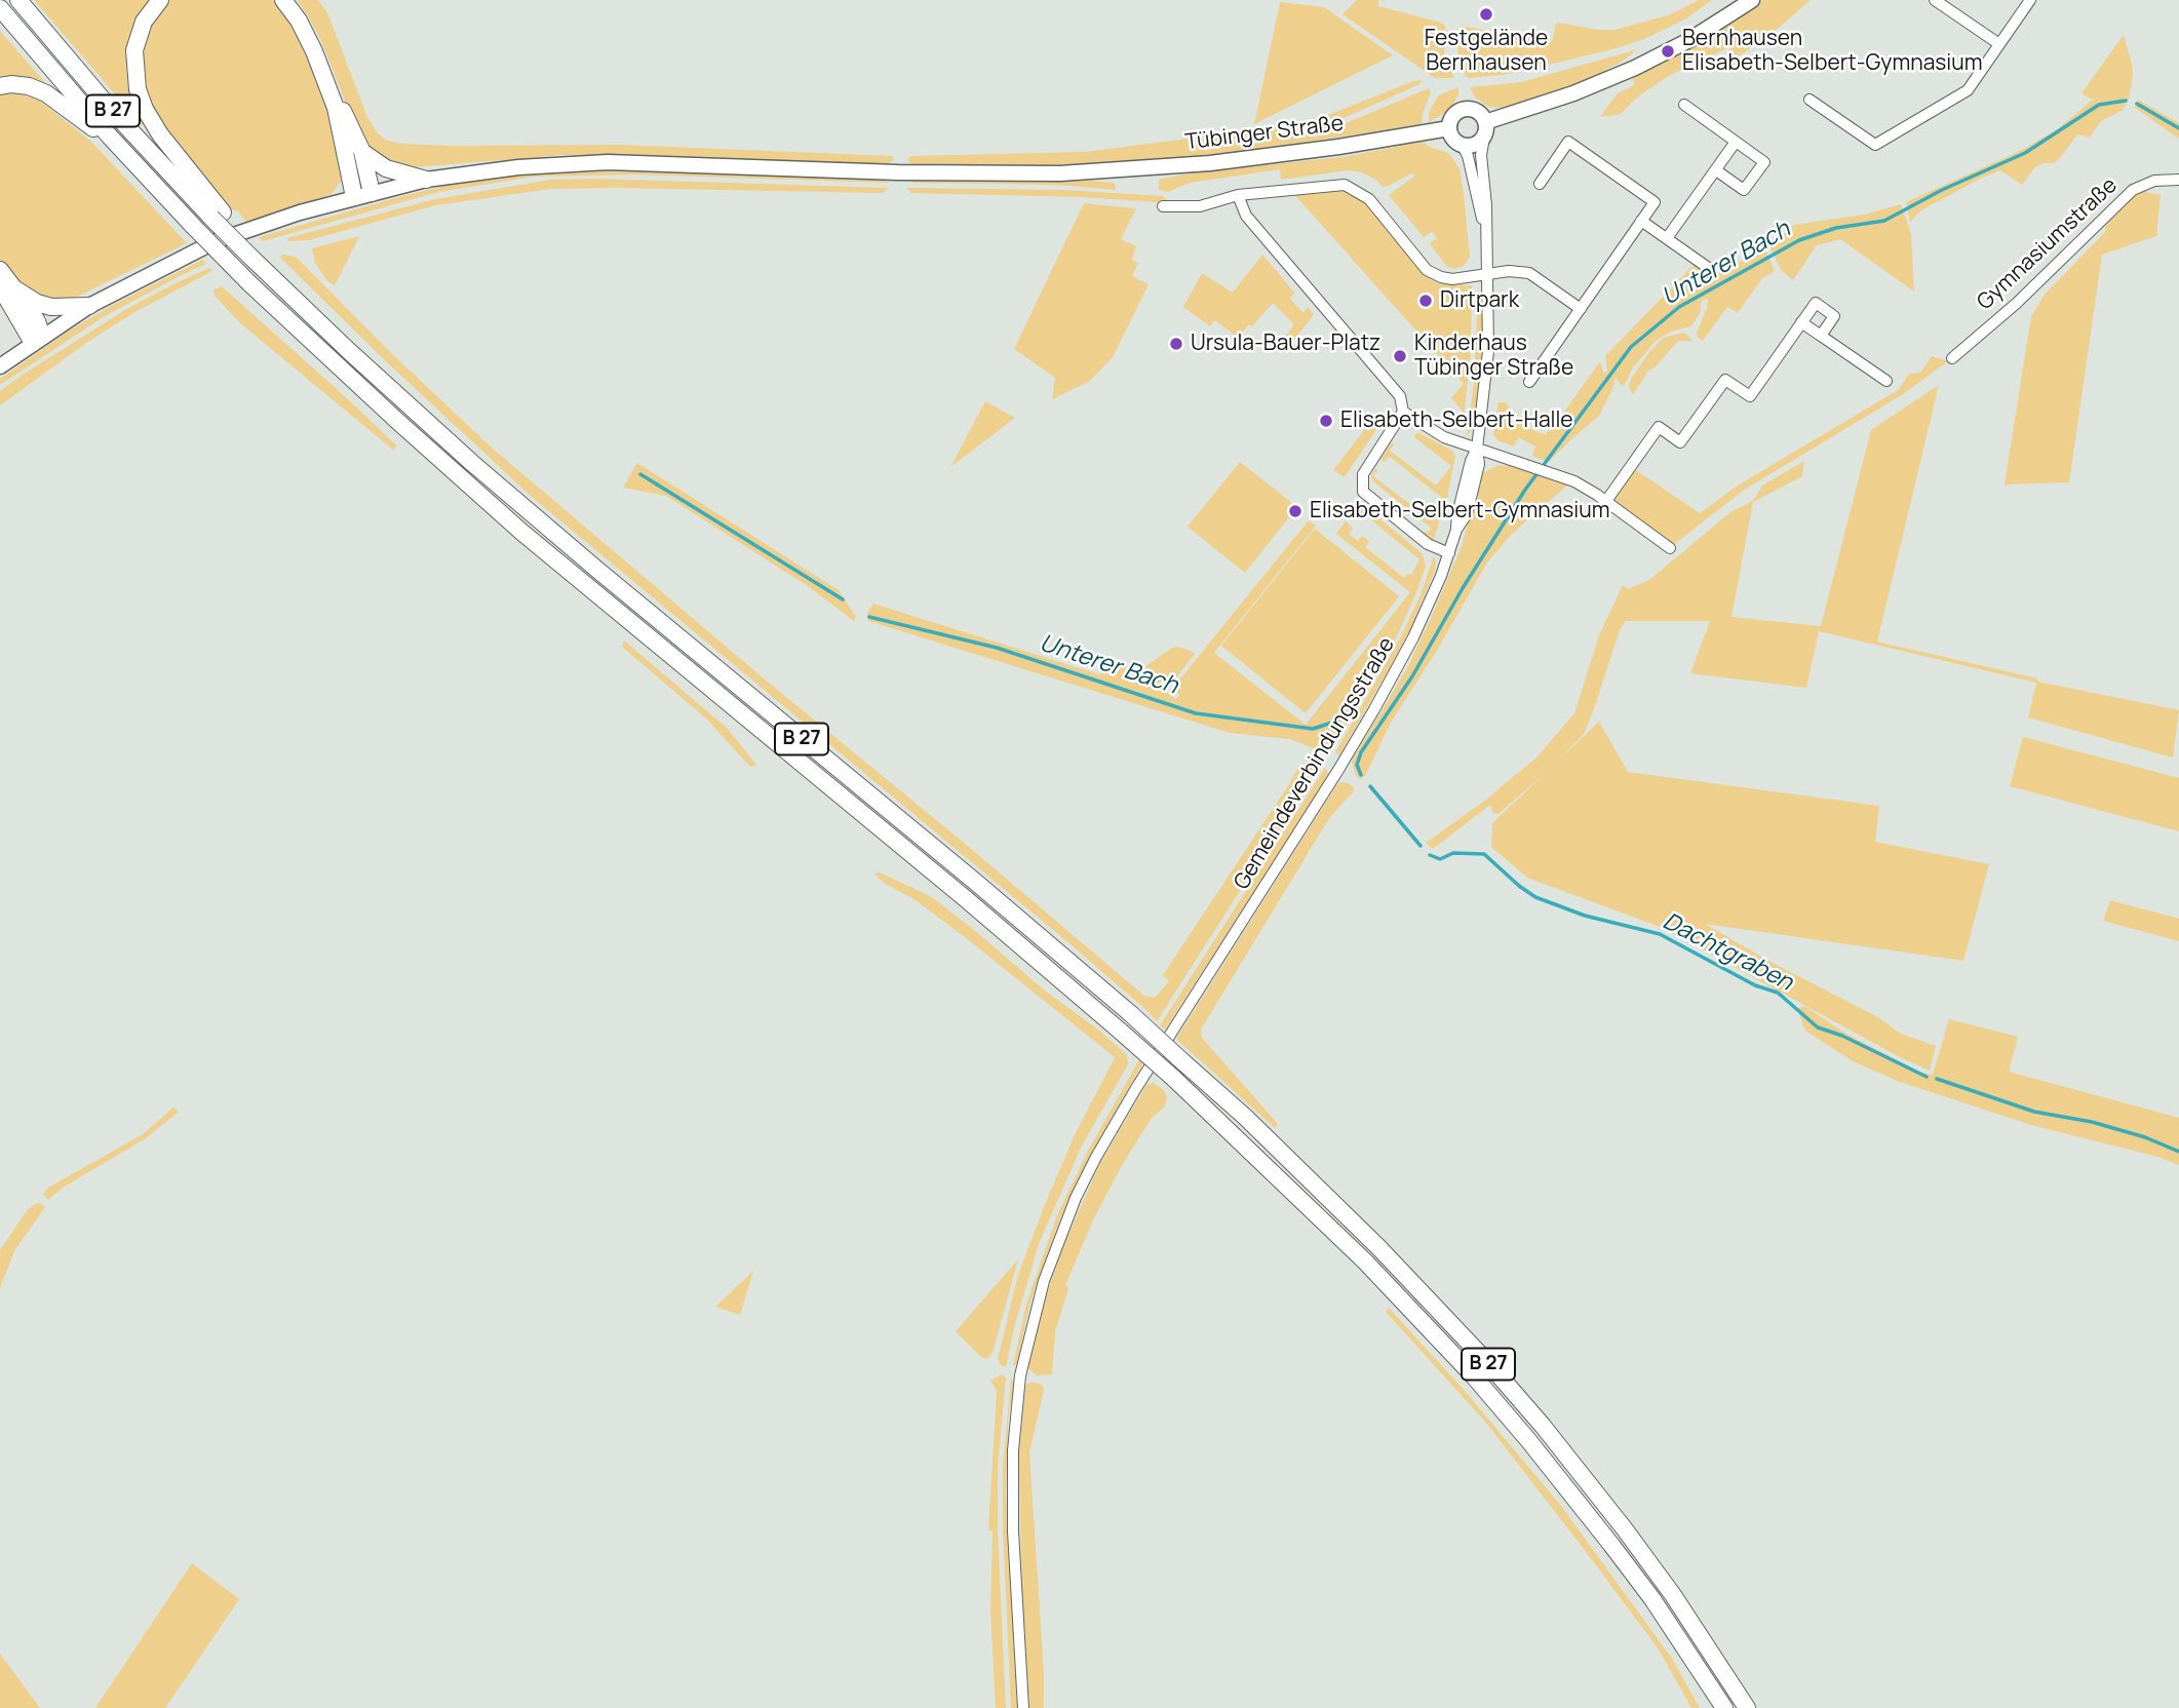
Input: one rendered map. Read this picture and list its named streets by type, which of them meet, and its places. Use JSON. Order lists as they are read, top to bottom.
{
  "streets": {
    "highway": ["B 27"],
    "main road": ["Tübinger Straße"],
    "street": ["Gymnasiumstraße", "Gemeindeverbindungsstraße"]
  },
  "crossings": [
    ["Tübinger Straße", "Gemeindeverbindungsstraße"]
  ],
  "water": ["Unterer Bach", "Dachtgraben"],
  "places": [
    "Festgelände Bernhausen",
    "Bernhausen Elisabeth-Selbert-Gymnasium",
    "Dirtpark",
    "Ursula-Bauer-Platz",
    "Kinderhaus Tübinger Straße",
    "Elisabeth-Selbert-Halle",
    "Elisabeth-Selbert-Gymnasium"
  ]
}
